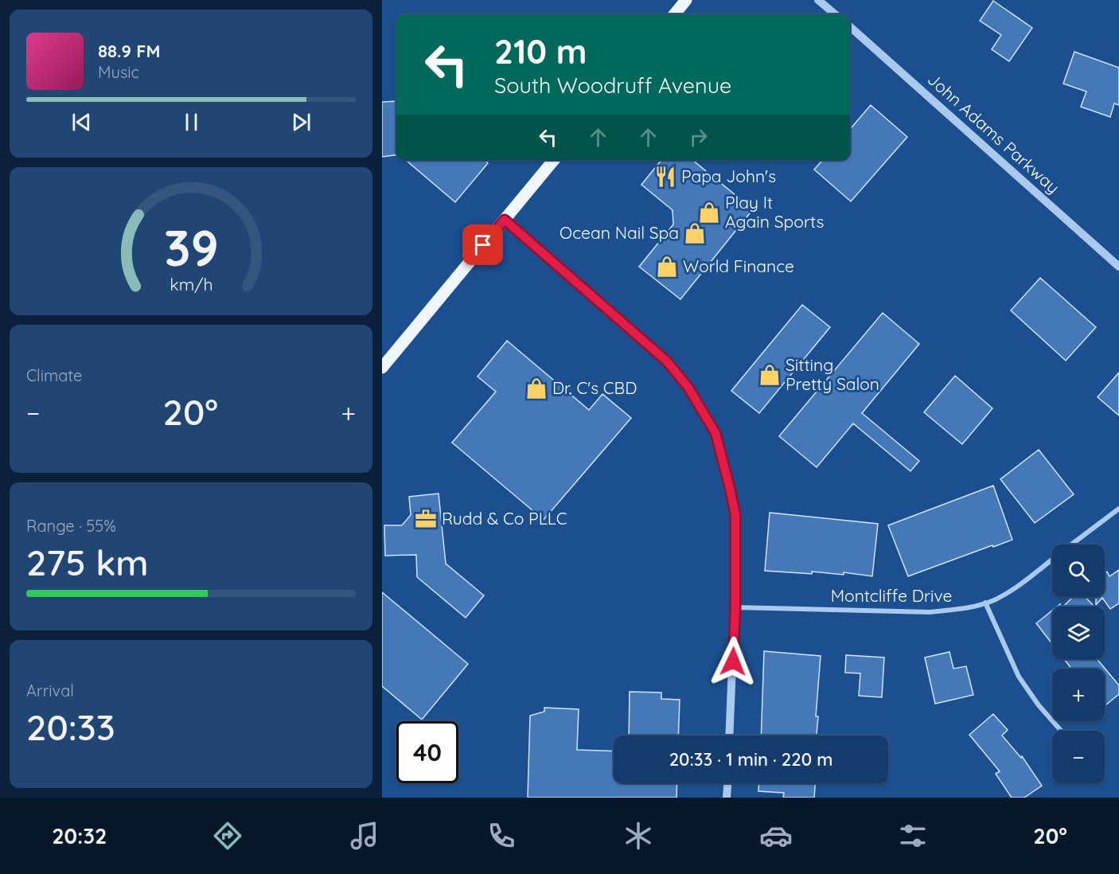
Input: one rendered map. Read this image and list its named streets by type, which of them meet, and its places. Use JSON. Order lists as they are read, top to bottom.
{
  "streets": {
    "street": ["John Adams Parkway", "Montcliffe Drive"]
  },
  "places": {
    "restaurant": ["Papa John's"],
    "shop": [
      "Play It Again Sports",
      "Ocean Nail Spa",
      "World Finance",
      "Sitting Pretty Salon",
      "Dr. C's CBD"
    ],
    "office": ["Rudd & Co PLLC"]
  },
  "page": {
    "turn": ["210 m", "South Woodruff Avenue"],
    "song": ["88.9 FM", "Music"],
    "tile": [
      "Climate",
      ["Range · 55%", "275 km"],
      ["Arrival", "20:33"]
    ],
    "heat": ["−", "20°", "+"],
    "map_buttons": ["+", "−"],
    "limit": "40",
    "trip": "20:33 · 1 min · 220 m",
    "tabs": ["20:32", "20°"],
    "gauge": ["39", "km/h"]
  }
}
